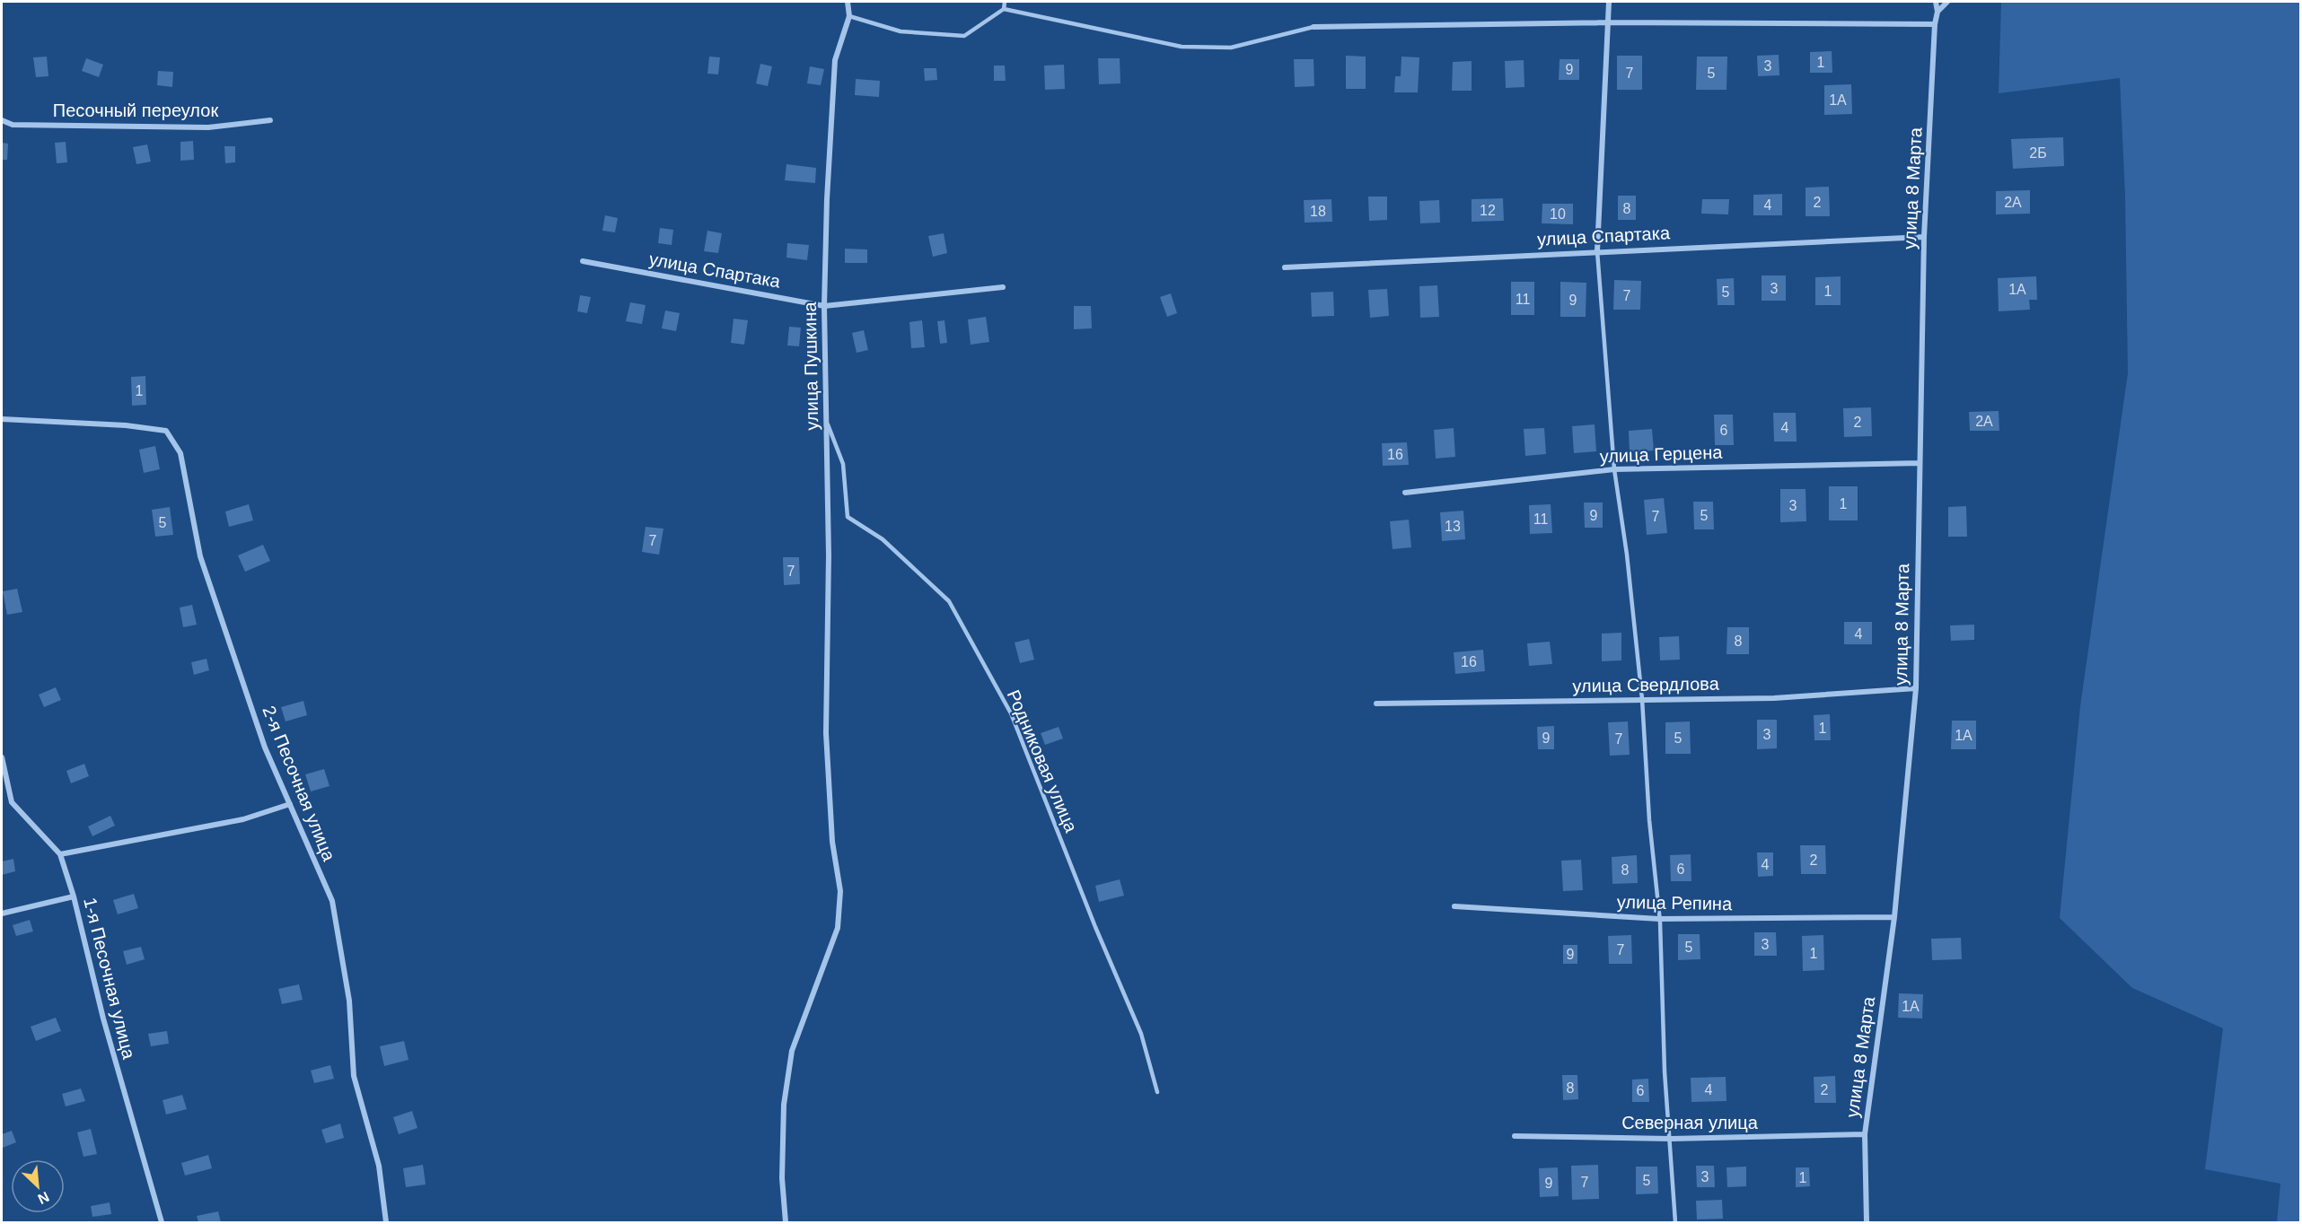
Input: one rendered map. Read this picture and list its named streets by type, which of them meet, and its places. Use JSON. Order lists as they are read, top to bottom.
{
  "streets": {
    "street": [
      "Песочный переулок",
      "улица 8 Марта",
      "улица Спартака",
      "улица Пушкина",
      "улица Герцена",
      "улица Свердлова",
      "2-я Песочная улица",
      "улица Репина",
      "1-я Песочная улица",
      "Северная улица"
    ],
    "lane": ["Родниковая улица"]
  },
  "crossings": [
    ["улица 8 Марта", "улица Спартака"],
    ["улица 8 Марта", "улица Герцена"],
    ["улица 8 Марта", "улица Свердлова"],
    ["улица 8 Марта", "улица Репина"],
    ["улица 8 Марта", "Северная улица"],
    ["улица Спартака", "улица Пушкина"],
    ["улица Пушкина", "Родниковая улица"]
  ],
  "house_numbers": [
    "1",
    "3",
    "9",
    "7",
    "5",
    "1А",
    "2Б",
    "2",
    "2А",
    "4",
    "8",
    "12",
    "18",
    "10",
    "3",
    "1А",
    "1",
    "5",
    "7",
    "11",
    "9",
    "1",
    "2А",
    "2",
    "4",
    "6",
    "16",
    "1",
    "3",
    "9",
    "5",
    "7",
    "11",
    "5",
    "13",
    "7",
    "7",
    "4",
    "8",
    "16",
    "1",
    "3",
    "1А",
    "9",
    "5",
    "7",
    "2",
    "4",
    "6",
    "8",
    "3",
    "5",
    "7",
    "1",
    "9",
    "1А",
    "8",
    "4",
    "2",
    "6",
    "3",
    "1",
    "5",
    "7",
    "9"
  ],
  "north": "bottom right"
}
